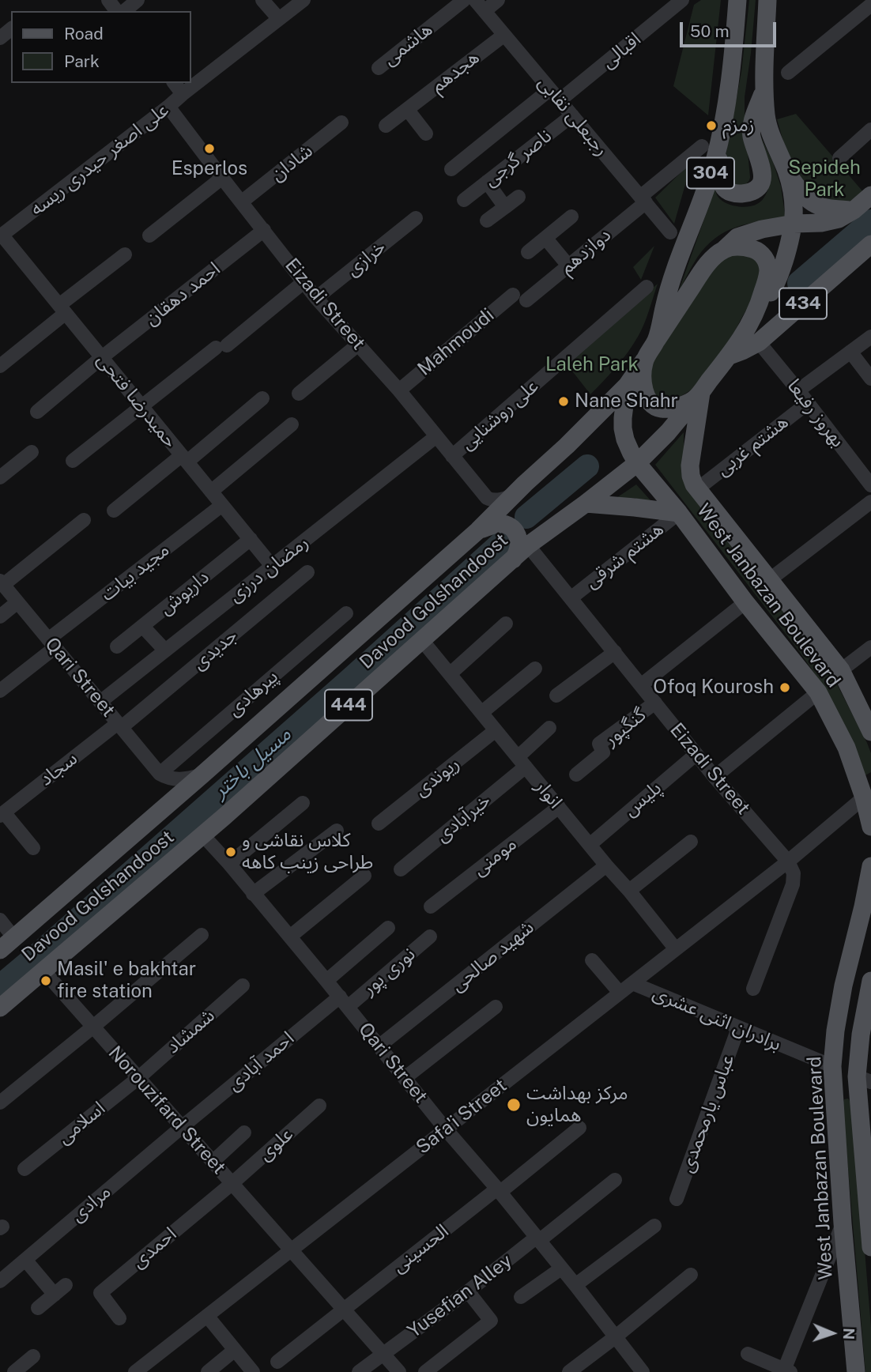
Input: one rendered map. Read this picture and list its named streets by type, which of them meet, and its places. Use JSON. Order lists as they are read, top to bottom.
{
  "streets": {
    "main road": [
      "304",
      "434",
      "West Janbazan Boulevard",
      "Davood Golshandoost",
      "444"
    ],
    "street": [
      "هاشمی",
      "اقبالی",
      "هجدهم",
      "رجبعلی نقابی",
      "ناصر گرجی",
      "علی اصغر حیدری ریسه",
      "شادان",
      "دوازدهم",
      "خرازی",
      "احمد دهقان",
      "Eizadi Street",
      "Mahmoudi",
      "حمیدرضا فتحی",
      "بهروز رفیعا",
      "علی روشنایی",
      "هشتم غربی",
      "هشتم شرقی",
      "رمضان درزی",
      "مجید بیات",
      "داریوش",
      "جدیدی",
      "Qari Street",
      "پیرهادی",
      "گنگپور",
      "سجاد",
      "ریوندی",
      "انوار",
      "پلیس",
      "خیرآبادی",
      "مومنی",
      "شهید صالحی",
      "نوری پور",
      "برادران اثنی عشری",
      "شمشاد",
      "احمد آبادی",
      "Norouzifard Street",
      "عباس یارمحمدی",
      "Safa'i Street",
      "اسلامی",
      "علوی",
      "مرادی",
      "احمدی",
      "الحسینی",
      "Yusefian Alley"
    ]
  },
  "crossings": [
    ["اقبالی", "رجبعلی نقابی"],
    ["هجدهم", "رجبعلی نقابی"],
    ["رجبعلی نقابی", "ناصر گرجی"],
    ["رجبعلی نقابی", "دوازدهم"],
    ["علی اصغر حیدری ریسه", "Eizadi Street"],
    ["علی اصغر حیدری ریسه", "حمیدرضا فتحی"],
    ["شادان", "Eizadi Street"],
    ["304", "Davood Golshandoost"],
    ["دوازدهم", "Mahmoudi"],
    ["خرازی", "Eizadi Street"],
    ["احمد دهقان", "Eizadi Street"],
    ["احمد دهقان", "حمیدرضا فتحی"],
    ["434", "بهروز رفیعا"],
    ["434", "Davood Golshandoost"],
    ["Eizadi Street", "Mahmoudi"],
    ["Eizadi Street", "علی روشنایی"],
    ["Eizadi Street", "هشتم شرقی"],
    ["Eizadi Street", "رمضان درزی"],
    ["Eizadi Street", "Davood Golshandoost"],
    ["Eizadi Street", "گنگپور"],
    ["Eizadi Street", "پلیس"],
    ["Eizadi Street", "Safa'i Street"],
    ["حمیدرضا فتحی", "رمضان درزی"],
    ["حمیدرضا فتحی", "مجید بیات"],
    ["حمیدرضا فتحی", "داریوش"],
    ["بهروز رفیعا", "هشتم غربی"],
    ["هشتم غربی", "West Janbazan Boulevard"],
    ["هشتم شرقی", "West Janbazan Boulevard"],
    ["رمضان درزی", "Qari Street"],
    ["مجید بیات", "Qari Street"],
    ["West Janbazan Boulevard", "Davood Golshandoost"],
    ["West Janbazan Boulevard", "برادران اثنی عشری"],
    ["West Janbazan Boulevard", "Safa'i Street"],
    ["Davood Golshandoost", "Qari Street"],
    ["Davood Golshandoost", "انوار"],
    ["Davood Golshandoost", "Norouzifard Street"],
    ["جدیدی", "Qari Street"],
    ["جدیدی", "سجاد"],
    ["Qari Street", "پیرهادی"],
    ["Qari Street", "سجاد"],
    ["Qari Street", "شهید صالحی"],
    ["Qari Street", "نوری پور"],
    ["Qari Street", "احمد آبادی"],
    ["Qari Street", "Safa'i Street"],
    ["Qari Street", "الحسینی"],
    ["Qari Street", "Yusefian Alley"],
    ["ریوندی", "انوار"],
    ["انوار", "پلیس"],
    ["انوار", "خیرآبادی"],
    ["انوار", "مومنی"],
    ["انوار", "شهید صالحی"],
    ["انوار", "Safa'i Street"],
    ["نوری پور", "احمد آبادی"],
    ["برادران اثنی عشری", "عباس یارمحمدی"],
    ["برادران اثنی عشری", "Safa'i Street"],
    ["شمشاد", "Norouzifard Street"],
    ["شمشاد", "اسلامی"],
    ["احمد آبادی", "Norouzifard Street"],
    ["احمد آبادی", "مرادی"],
    ["Norouzifard Street", "Safa'i Street"],
    ["Norouzifard Street", "اسلامی"],
    ["Norouzifard Street", "علوی"],
    ["Norouzifard Street", "مرادی"],
    ["Norouzifard Street", "احمدی"],
    ["Norouzifard Street", "الحسینی"],
    ["Norouzifard Street", "Yusefian Alley"],
    ["علوی", "احمدی"]
  ],
  "water": ["مسیل باختر"],
  "parks": ["Sepideh Park", "Laleh Park"],
  "places": [
    "زمزم",
    "Esperlos",
    "Nane Shahr",
    "Ofoq Kourosh",
    "کلاس نقاشی و طراحی زینب کاهه",
    "Masil' e bakhtar fire station",
    "مرکز بهداشت همایون"
  ],
  "legend": ["Road", "Park"],
  "scale_bar": "50 m",
  "north": "right"
}
